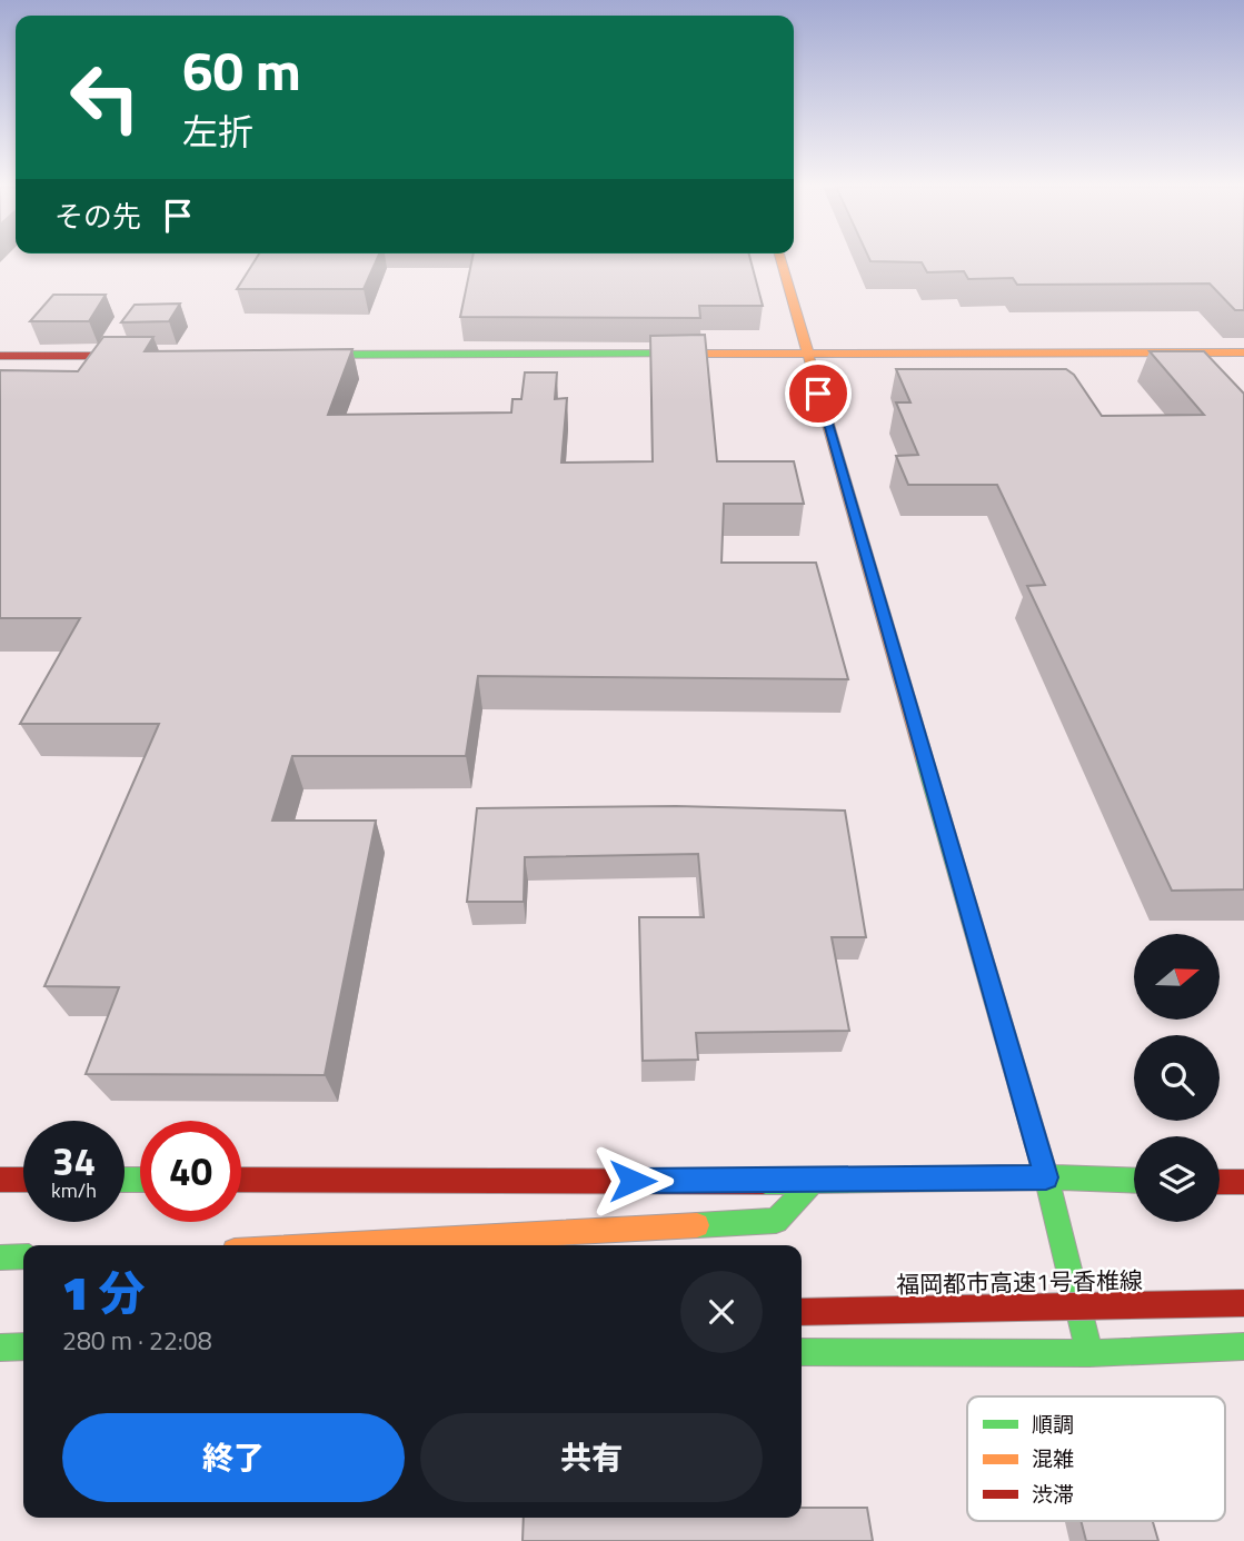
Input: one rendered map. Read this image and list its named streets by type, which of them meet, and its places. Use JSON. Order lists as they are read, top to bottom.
{
  "streets": {
    "main road": ["福岡都市高速1号香椎線"]
  },
  "legend": ["順調", "混雑", "渋滞"],
  "north": "right",
  "page": {
    "turn": ["60 m", "左折"],
    "then": "その先",
    "speed": "34 km/h",
    "limit": "40",
    "heading": ["1 分", "280 m · 22:08"],
    "buttons": ["終了", "共有"]
  }
}
